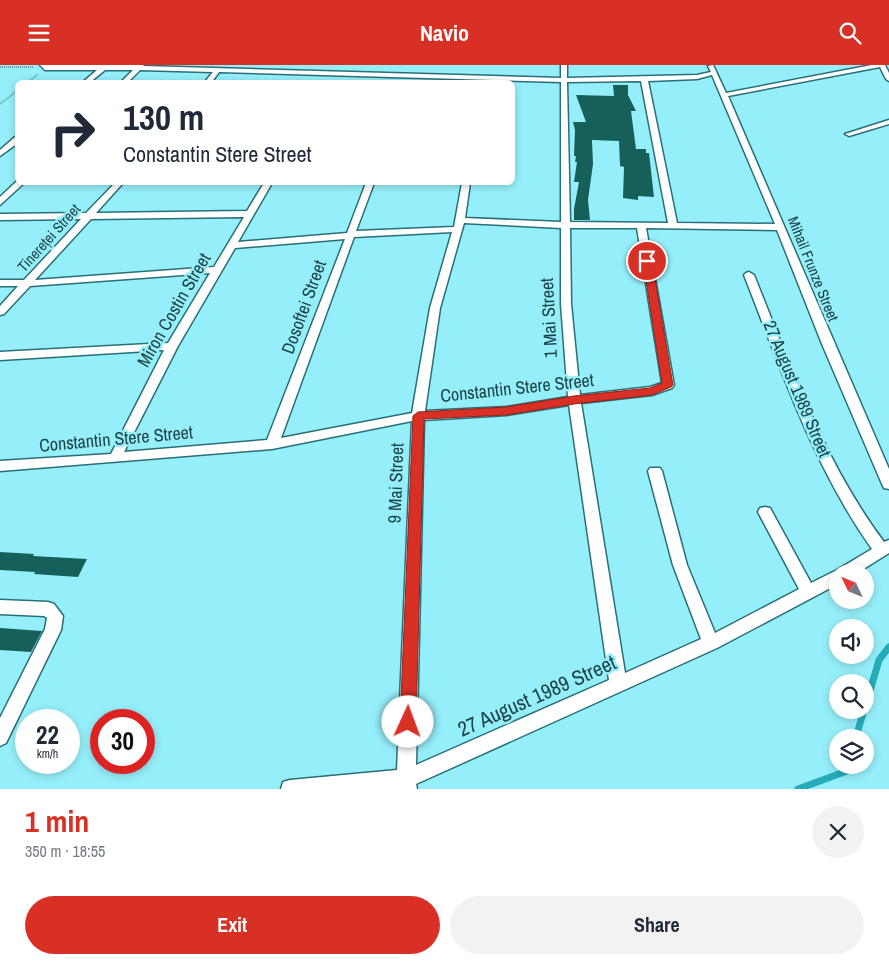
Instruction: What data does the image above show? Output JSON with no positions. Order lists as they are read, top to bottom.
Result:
{
  "streets": {
    "street": [
      "Tinereței Street",
      "Mihail Frunze Street",
      "Dosoftei Street",
      "Miron Costin Street",
      "1 Mai Street",
      "Constantin Stere Street",
      "27 August 1989 Street",
      "9 Mai Street"
    ]
  },
  "crossings": [
    ["Dosoftei Street", "Constantin Stere Street"],
    ["Miron Costin Street", "Constantin Stere Street"],
    ["1 Mai Street", "Constantin Stere Street"],
    ["1 Mai Street", "27 August 1989 Street"],
    ["Constantin Stere Street", "9 Mai Street"],
    ["27 August 1989 Street", "9 Mai Street"]
  ],
  "north": "top left",
  "page": {
    "header": "Navio",
    "turn": ["130 m", "Constantin Stere Street"],
    "speed": "22 km/h",
    "limit": "30",
    "heading": ["1 min", "350 m · 18:55"],
    "buttons": ["Exit", "Share"]
  }
}
